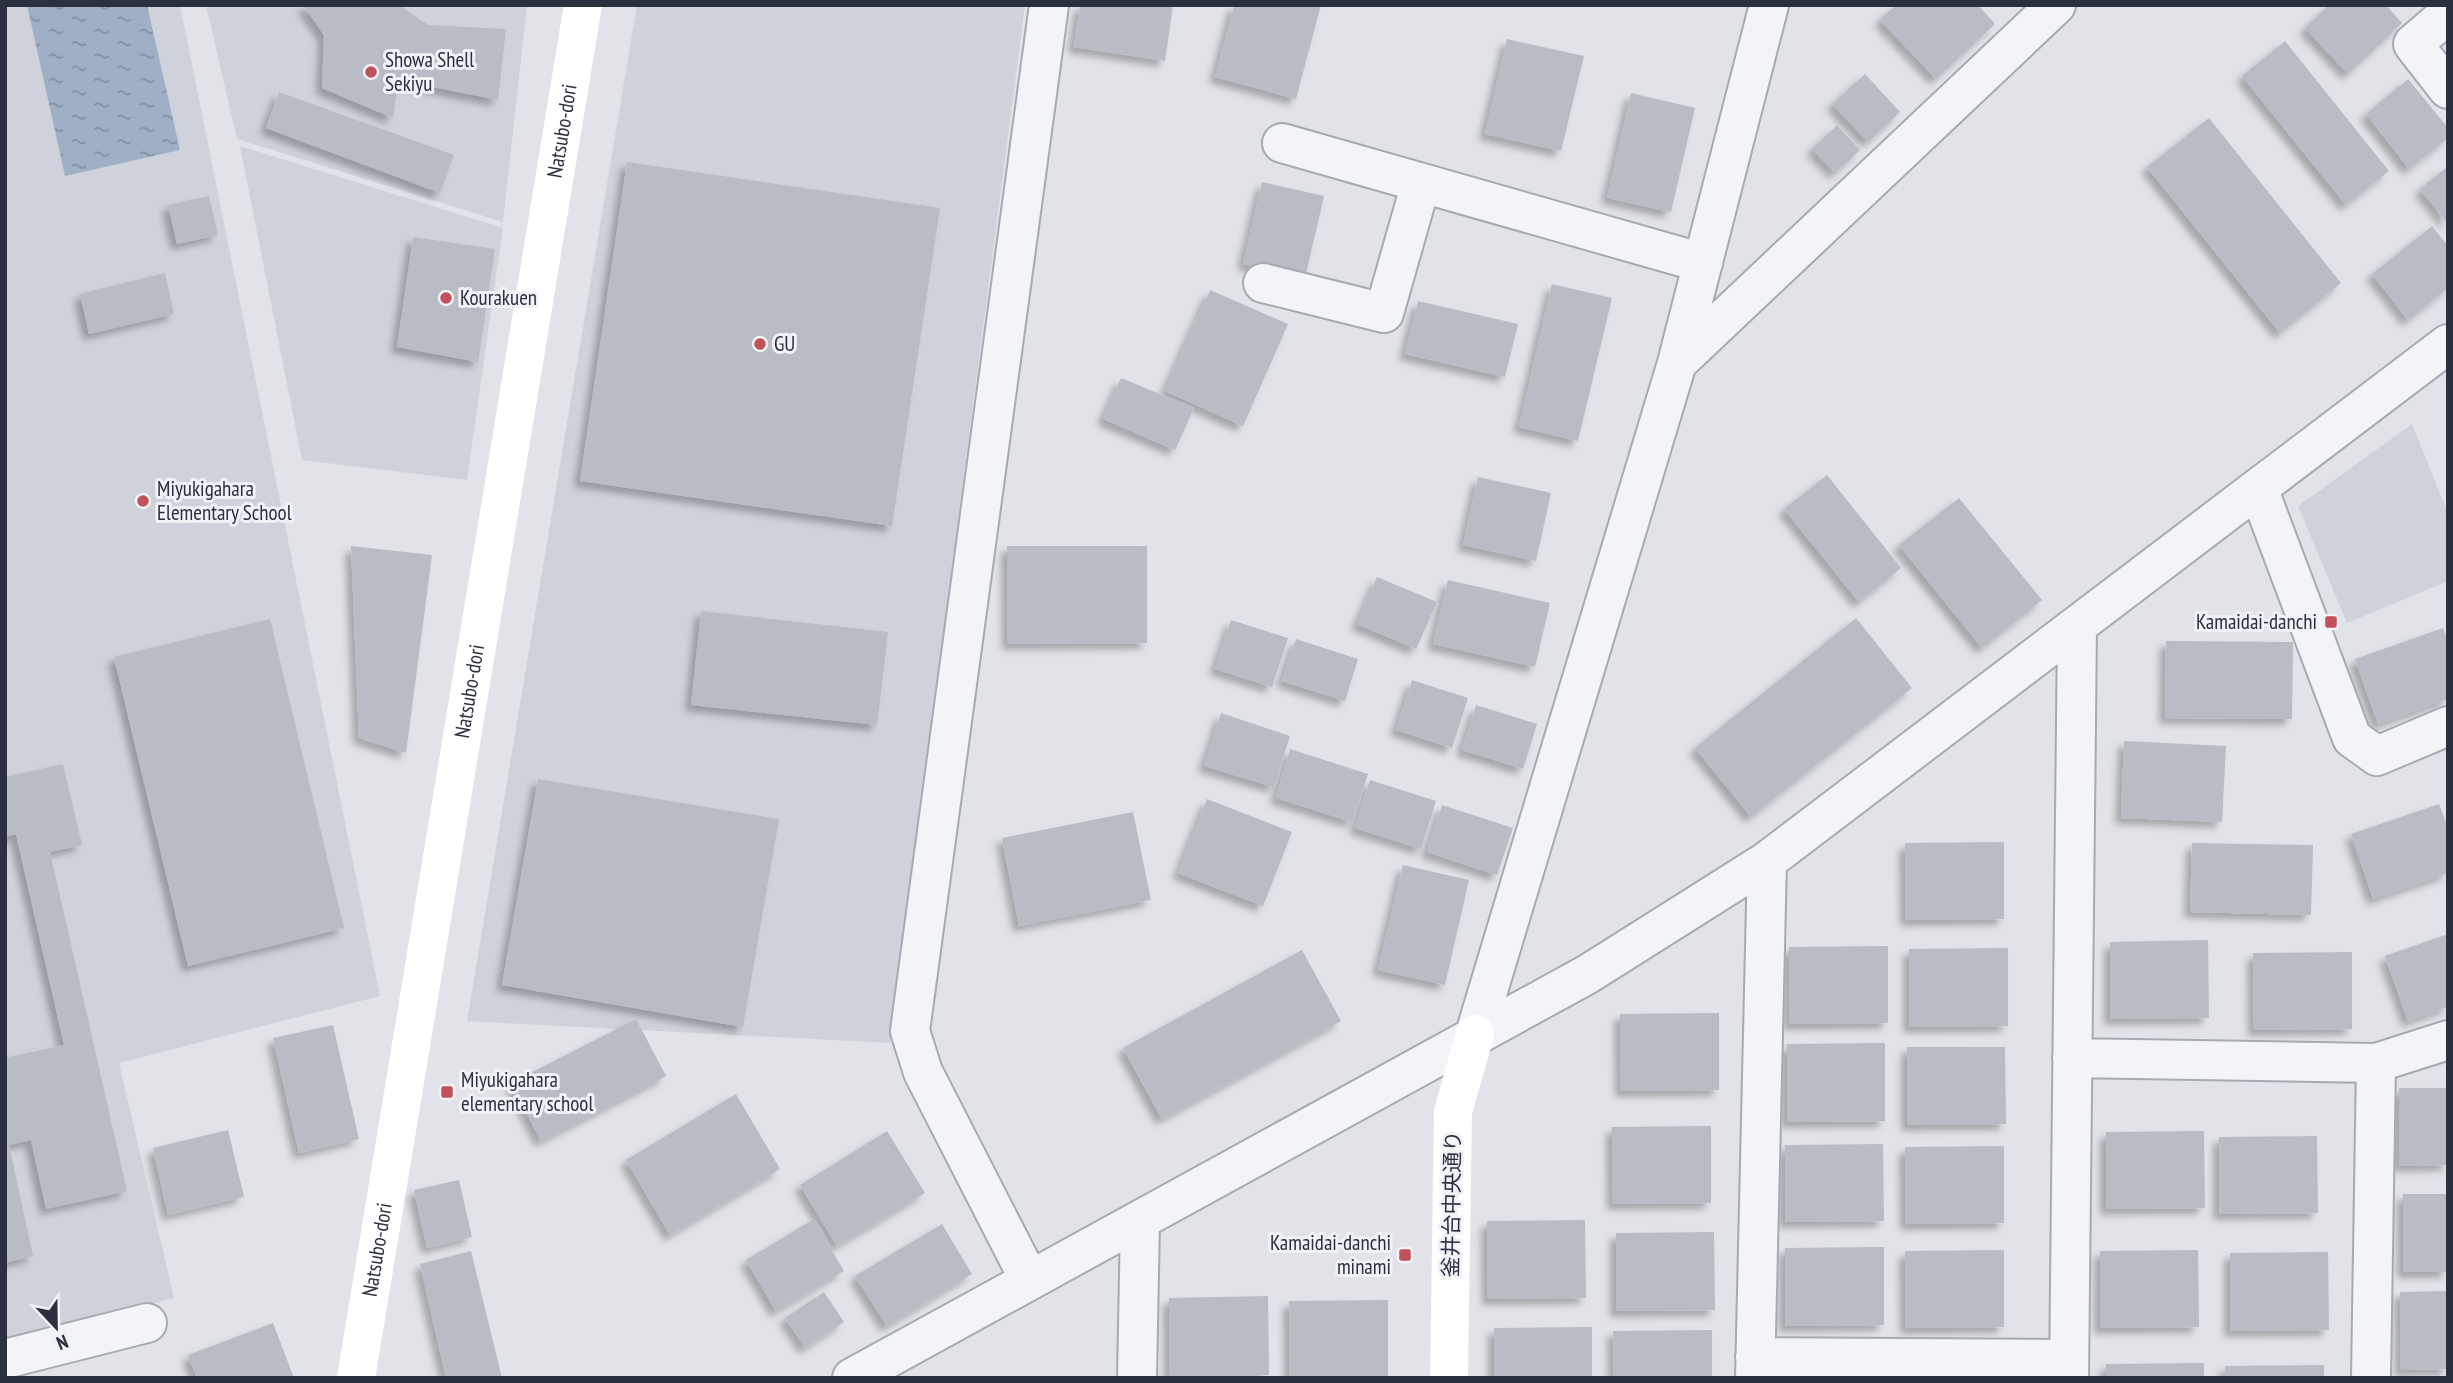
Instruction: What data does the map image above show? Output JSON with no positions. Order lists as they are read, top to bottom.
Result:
{
  "streets": {
    "street": ["Natsubo-dori", "釜井台中央通り"]
  },
  "places": {
    "other": [
      "Showa Shell Sekiyu",
      "Kourakuen",
      "GU",
      "Miyukigahara Elementary School"
    ],
    "transit": ["Kamaidai-danchi", "Miyukigahara elementary school", "Kamaidai-danchi minami"]
  },
  "north": "bottom"
}
